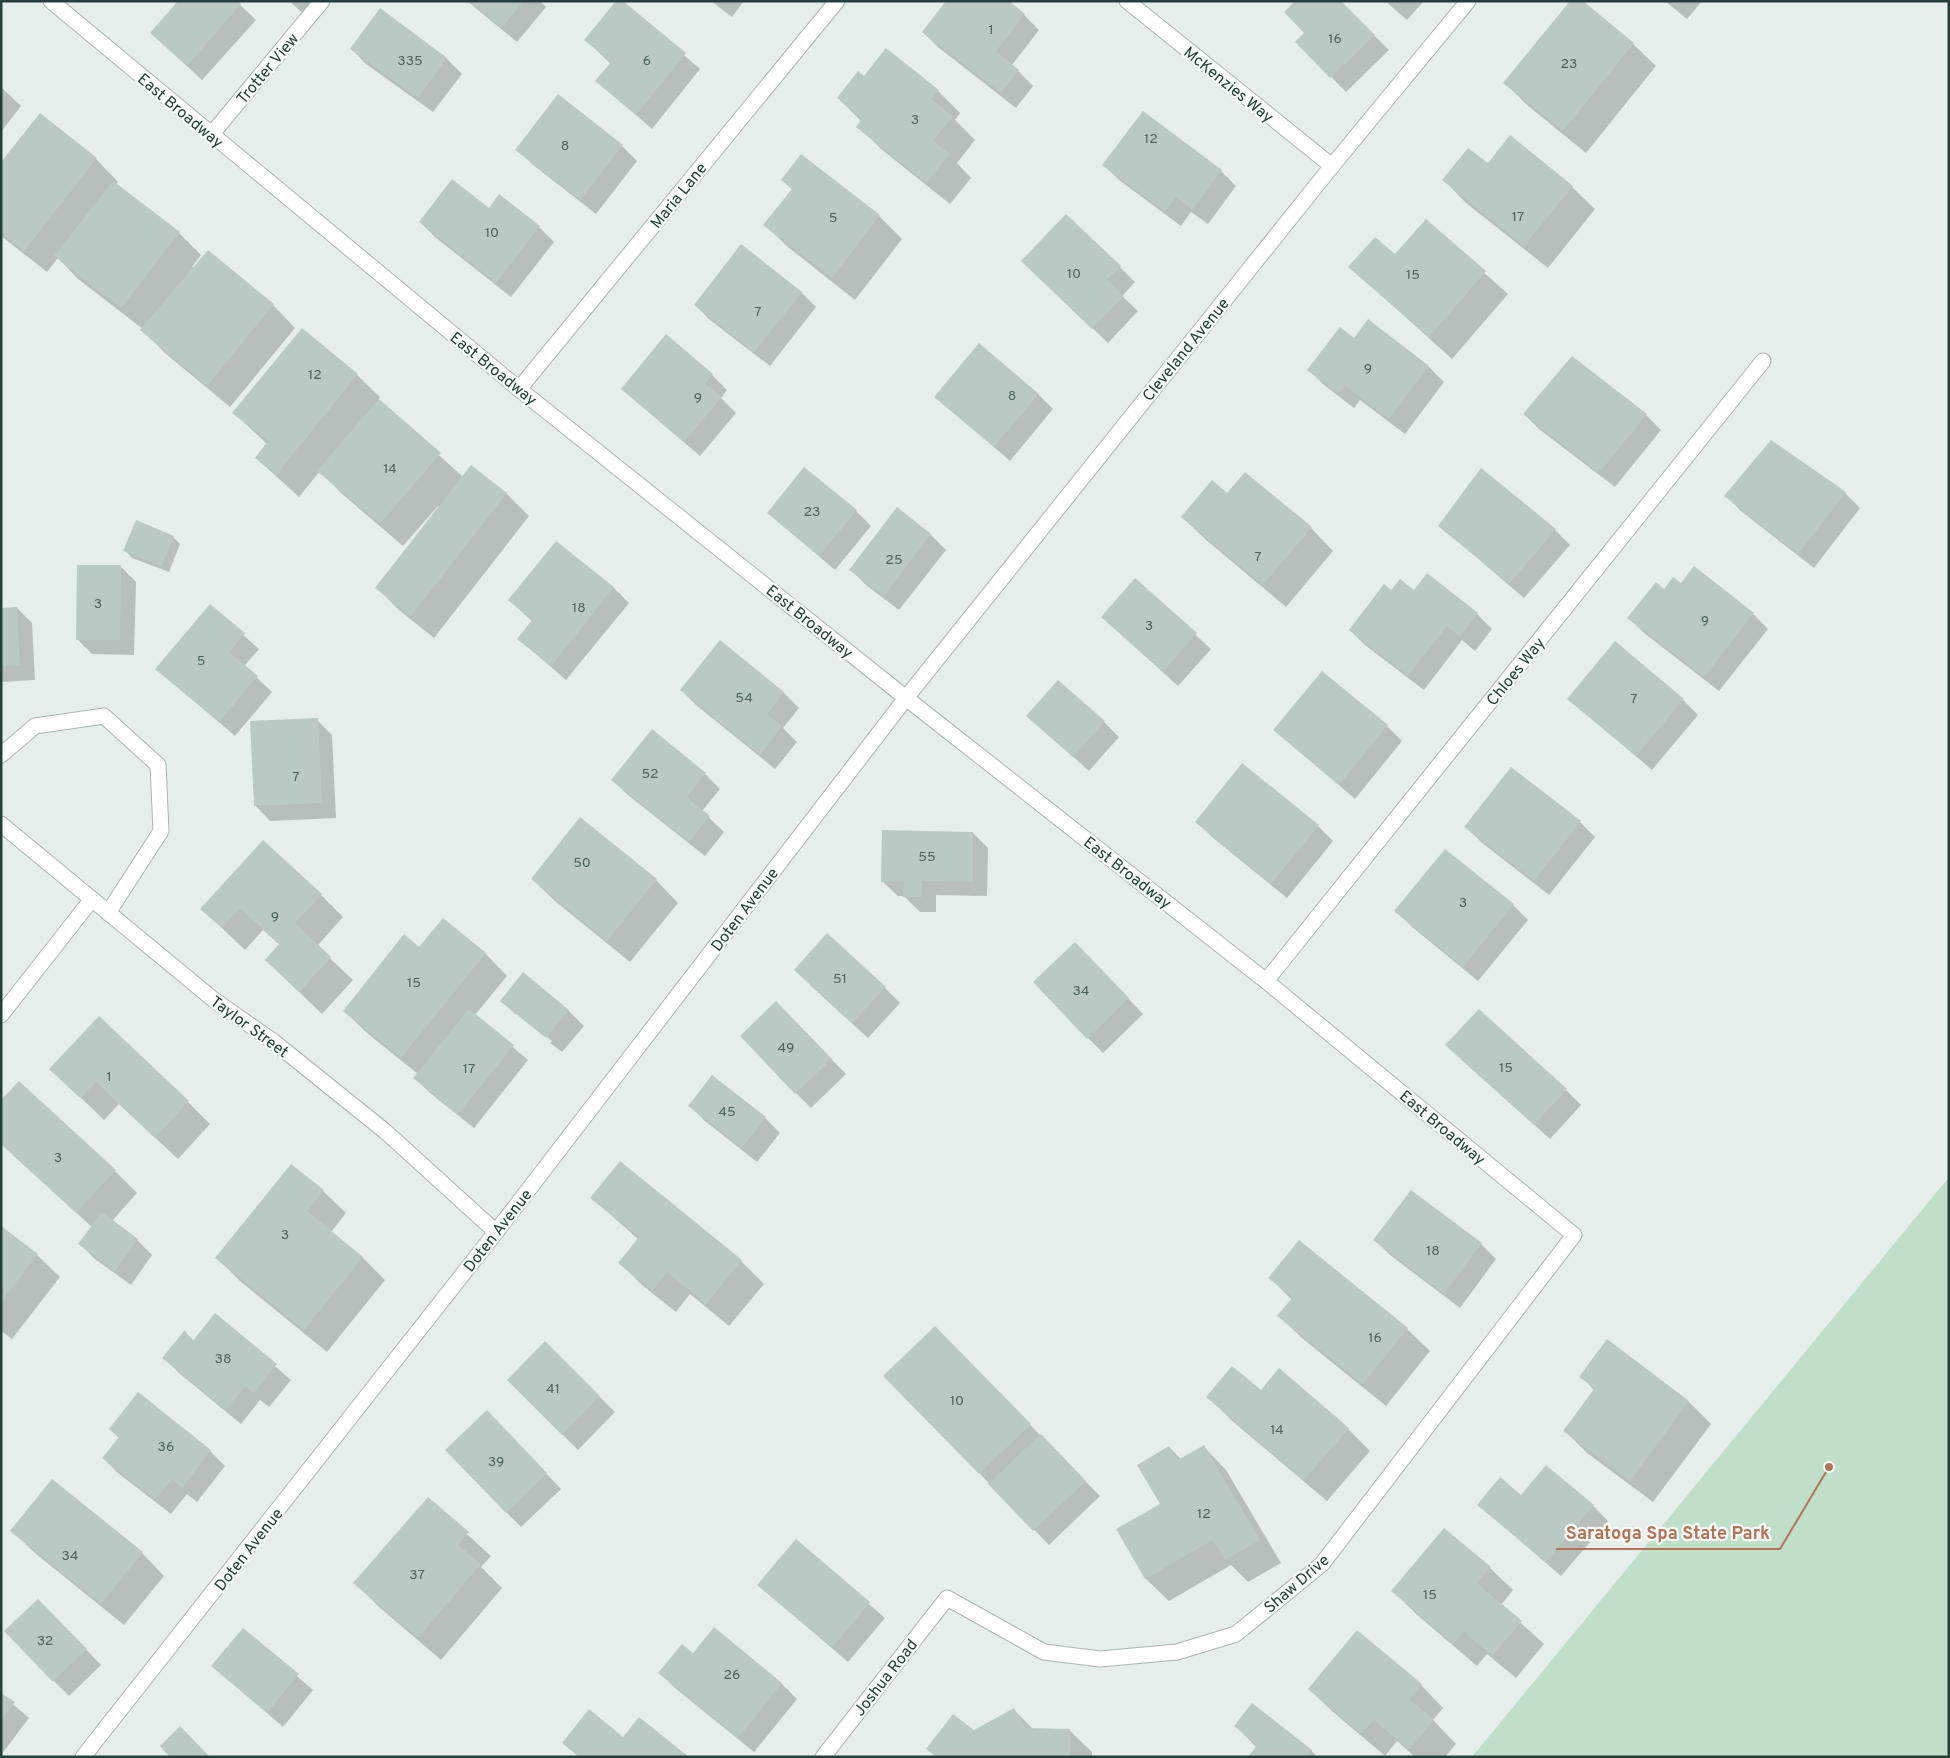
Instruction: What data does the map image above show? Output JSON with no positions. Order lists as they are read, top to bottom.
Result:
{
  "streets": {
    "street": [
      "Trotter View",
      "McKenzies Way",
      "East Broadway",
      "Maria Lane",
      "Cleveland Avenue",
      "Chloes Way",
      "Doten Avenue",
      "Taylor Street",
      "Shaw Drive",
      "Joshua Road"
    ]
  },
  "crossings": [
    ["Trotter View", "East Broadway"],
    ["McKenzies Way", "Cleveland Avenue"],
    ["East Broadway", "Maria Lane"],
    ["East Broadway", "Cleveland Avenue"],
    ["East Broadway", "Chloes Way"],
    ["East Broadway", "Doten Avenue"],
    ["East Broadway", "Shaw Drive"],
    ["Cleveland Avenue", "Doten Avenue"],
    ["Doten Avenue", "Taylor Street"],
    ["Shaw Drive", "Joshua Road"]
  ],
  "places": ["Saratoga Spa State Park"],
  "house_numbers": [
    "1",
    "16",
    "335",
    "6",
    "23",
    "3",
    "12",
    "8",
    "17",
    "5",
    "10",
    "10",
    "15",
    "7",
    "9",
    "12",
    "8",
    "9",
    "14",
    "23",
    "7",
    "25",
    "3",
    "18",
    "9",
    "3",
    "5",
    "54",
    "7",
    "52",
    "7",
    "55",
    "50",
    "3",
    "9",
    "51",
    "15",
    "34",
    "49",
    "15",
    "17",
    "1",
    "45",
    "3",
    "3",
    "18",
    "16",
    "38",
    "41",
    "10",
    "14",
    "36",
    "39",
    "12",
    "34",
    "37",
    "15",
    "32",
    "26"
  ]
}
